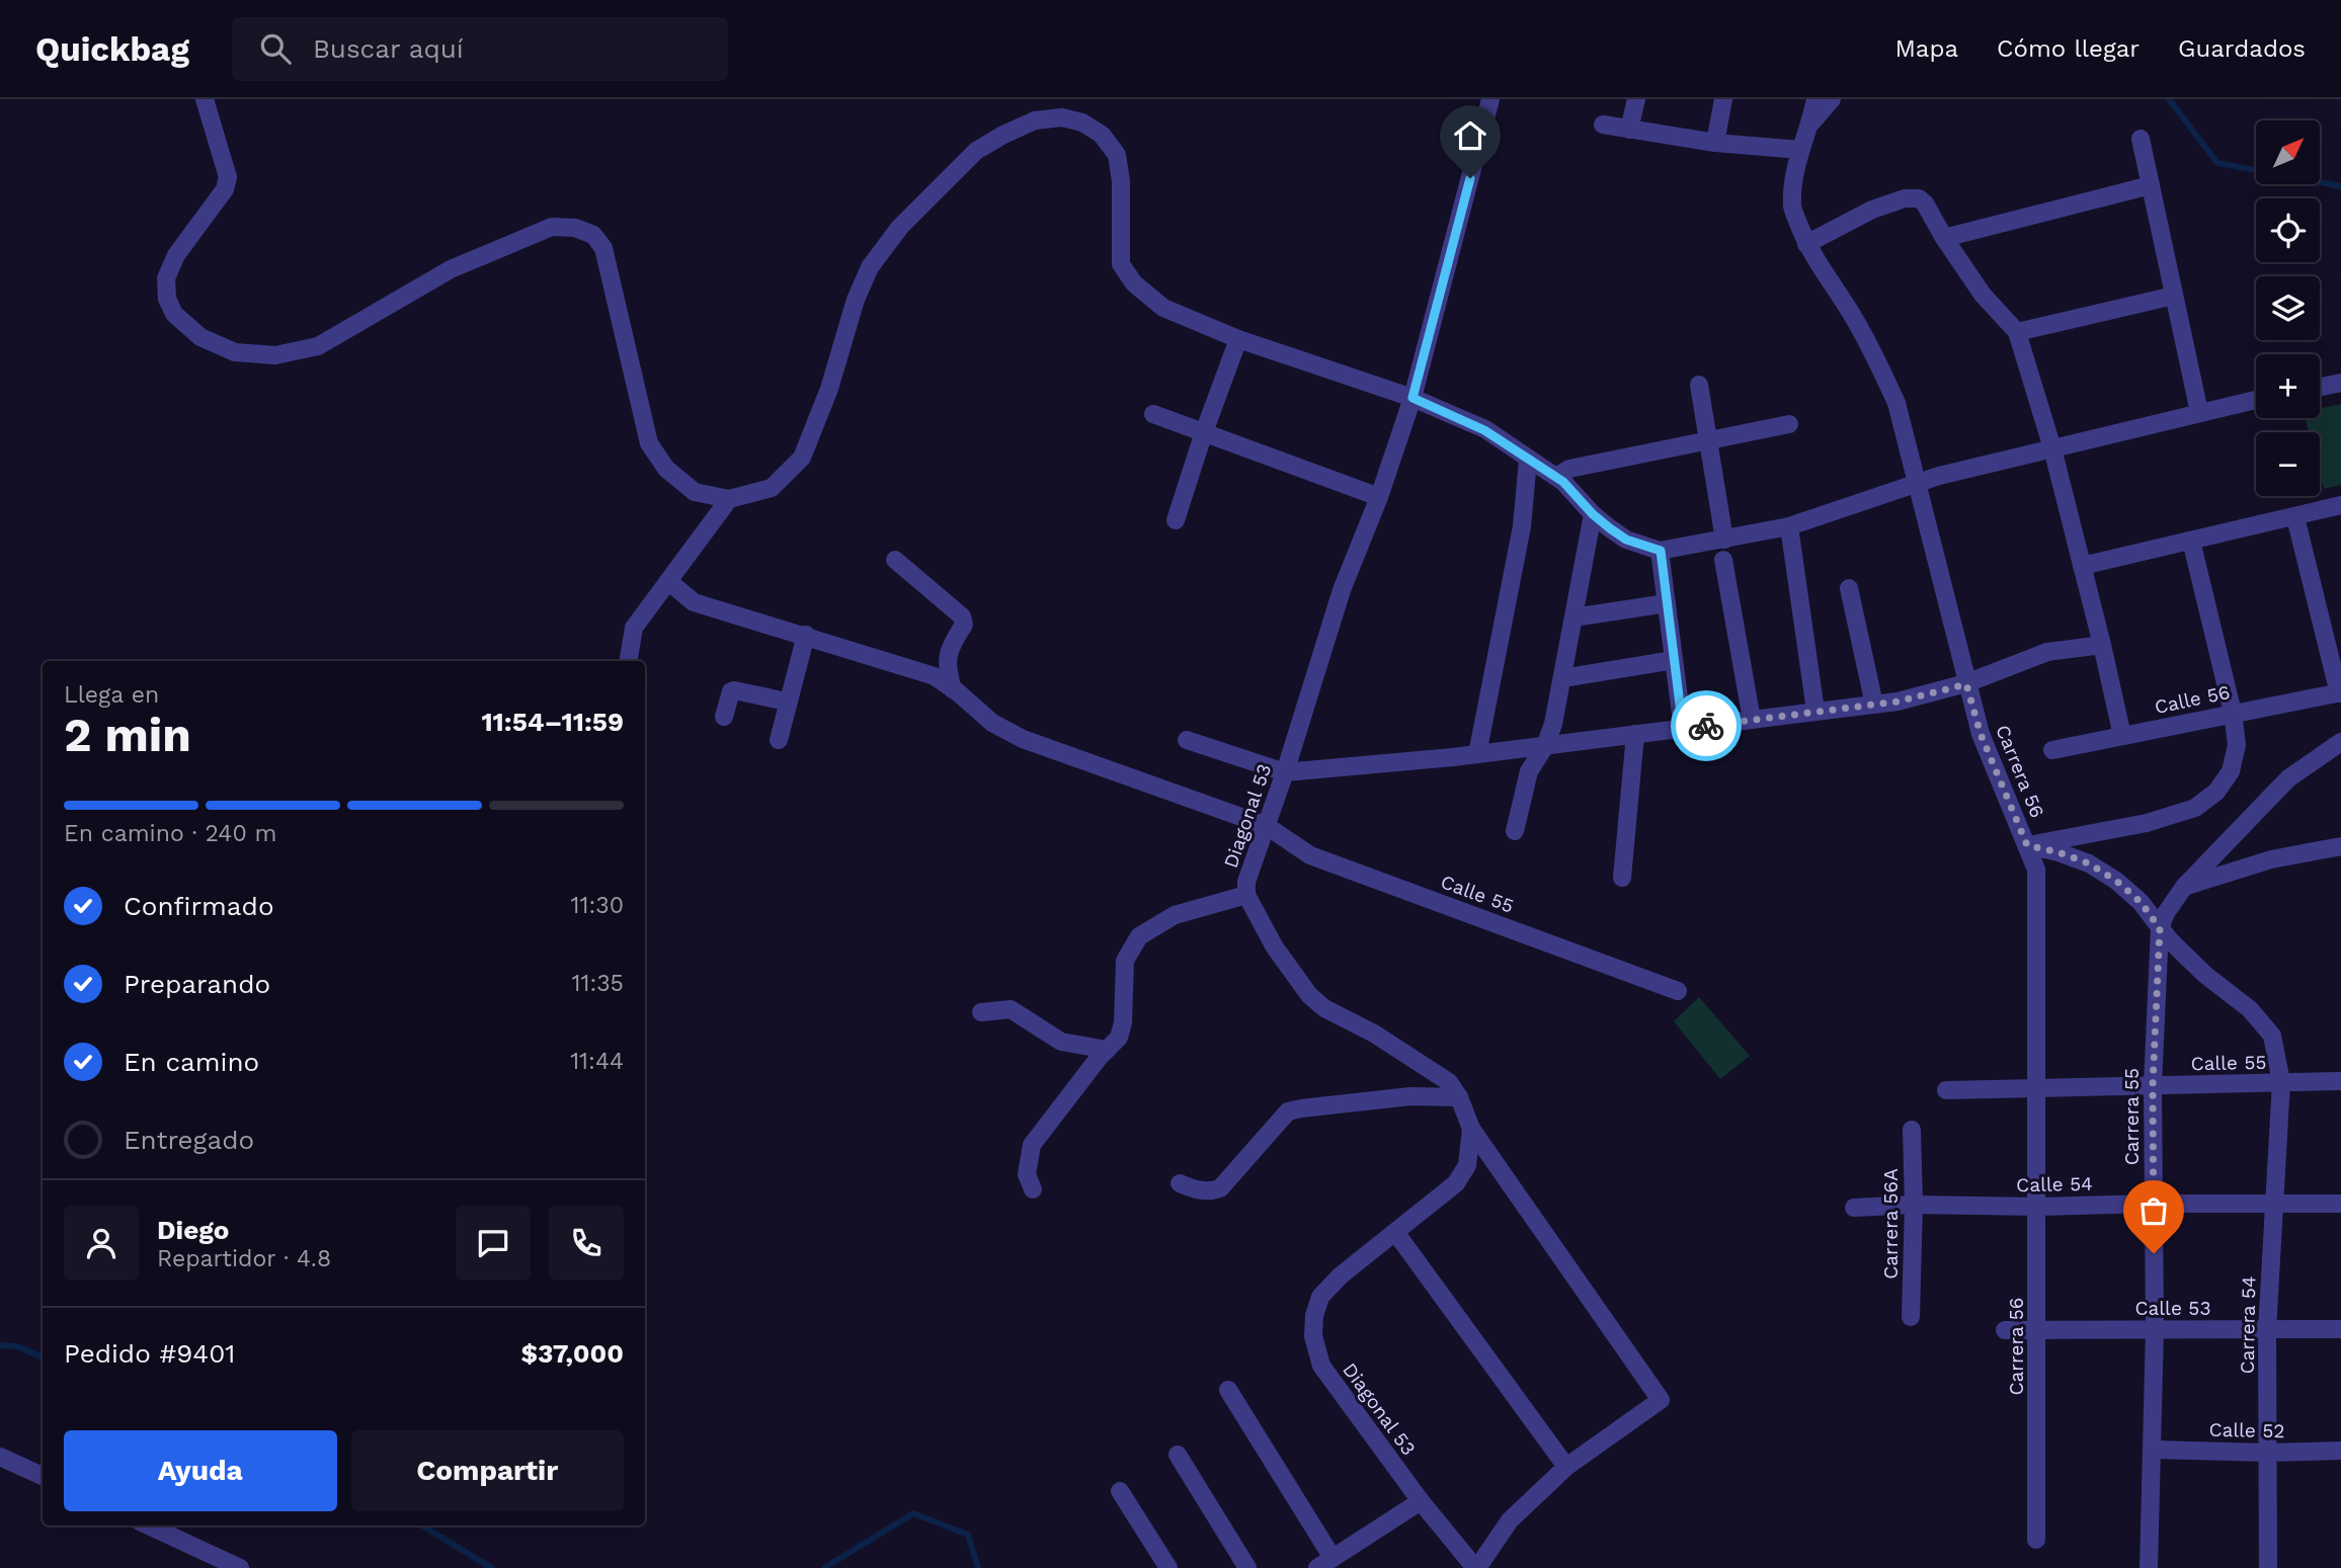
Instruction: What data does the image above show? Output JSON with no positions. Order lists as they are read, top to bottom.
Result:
{
  "streets": {
    "street": [
      "Calle 56",
      "Carrera 56",
      "Diagonal 53",
      "Calle 55",
      "Carrera 55",
      "Calle 54",
      "Carrera 56A",
      "Calle 53",
      "Carrera 54",
      "Calle 52"
    ]
  },
  "crossings": [
    ["Carrera 56", "Calle 55"],
    ["Carrera 56", "Calle 54"],
    ["Carrera 56", "Calle 53"],
    ["Carrera 56", "Carrera 54"],
    ["Diagonal 53", "Calle 55"],
    ["Calle 55", "Carrera 55"],
    ["Calle 55", "Carrera 54"],
    ["Carrera 55", "Calle 54"],
    ["Carrera 55", "Calle 53"],
    ["Carrera 55", "Carrera 54"],
    ["Carrera 55", "Calle 52"],
    ["Calle 54", "Carrera 56A"],
    ["Calle 54", "Carrera 54"],
    ["Calle 53", "Carrera 54"],
    ["Carrera 54", "Calle 52"]
  ],
  "north": "top right",
  "page": {
    "header": "Quickbag",
    "search": "Buscar aquí",
    "nav": ["Mapa", "Cómo llegar", "Guardados"],
    "map_buttons": ["+", "−"],
    "heading": ["2 min", "Llega en", "11:54–11:59"],
    "panel": [
      "Diego",
      "Repartidor · 4.8",
      "Pedido #9401",
      "$37,000"
    ],
    "bar": "En camino · 240 m",
    "list": [
      ["Confirmado", "11:30"],
      ["Preparando", "11:35"],
      ["En camino", "11:44"],
      "Entregado"
    ],
    "buttons": ["Ayuda", "Compartir"]
  }
}
